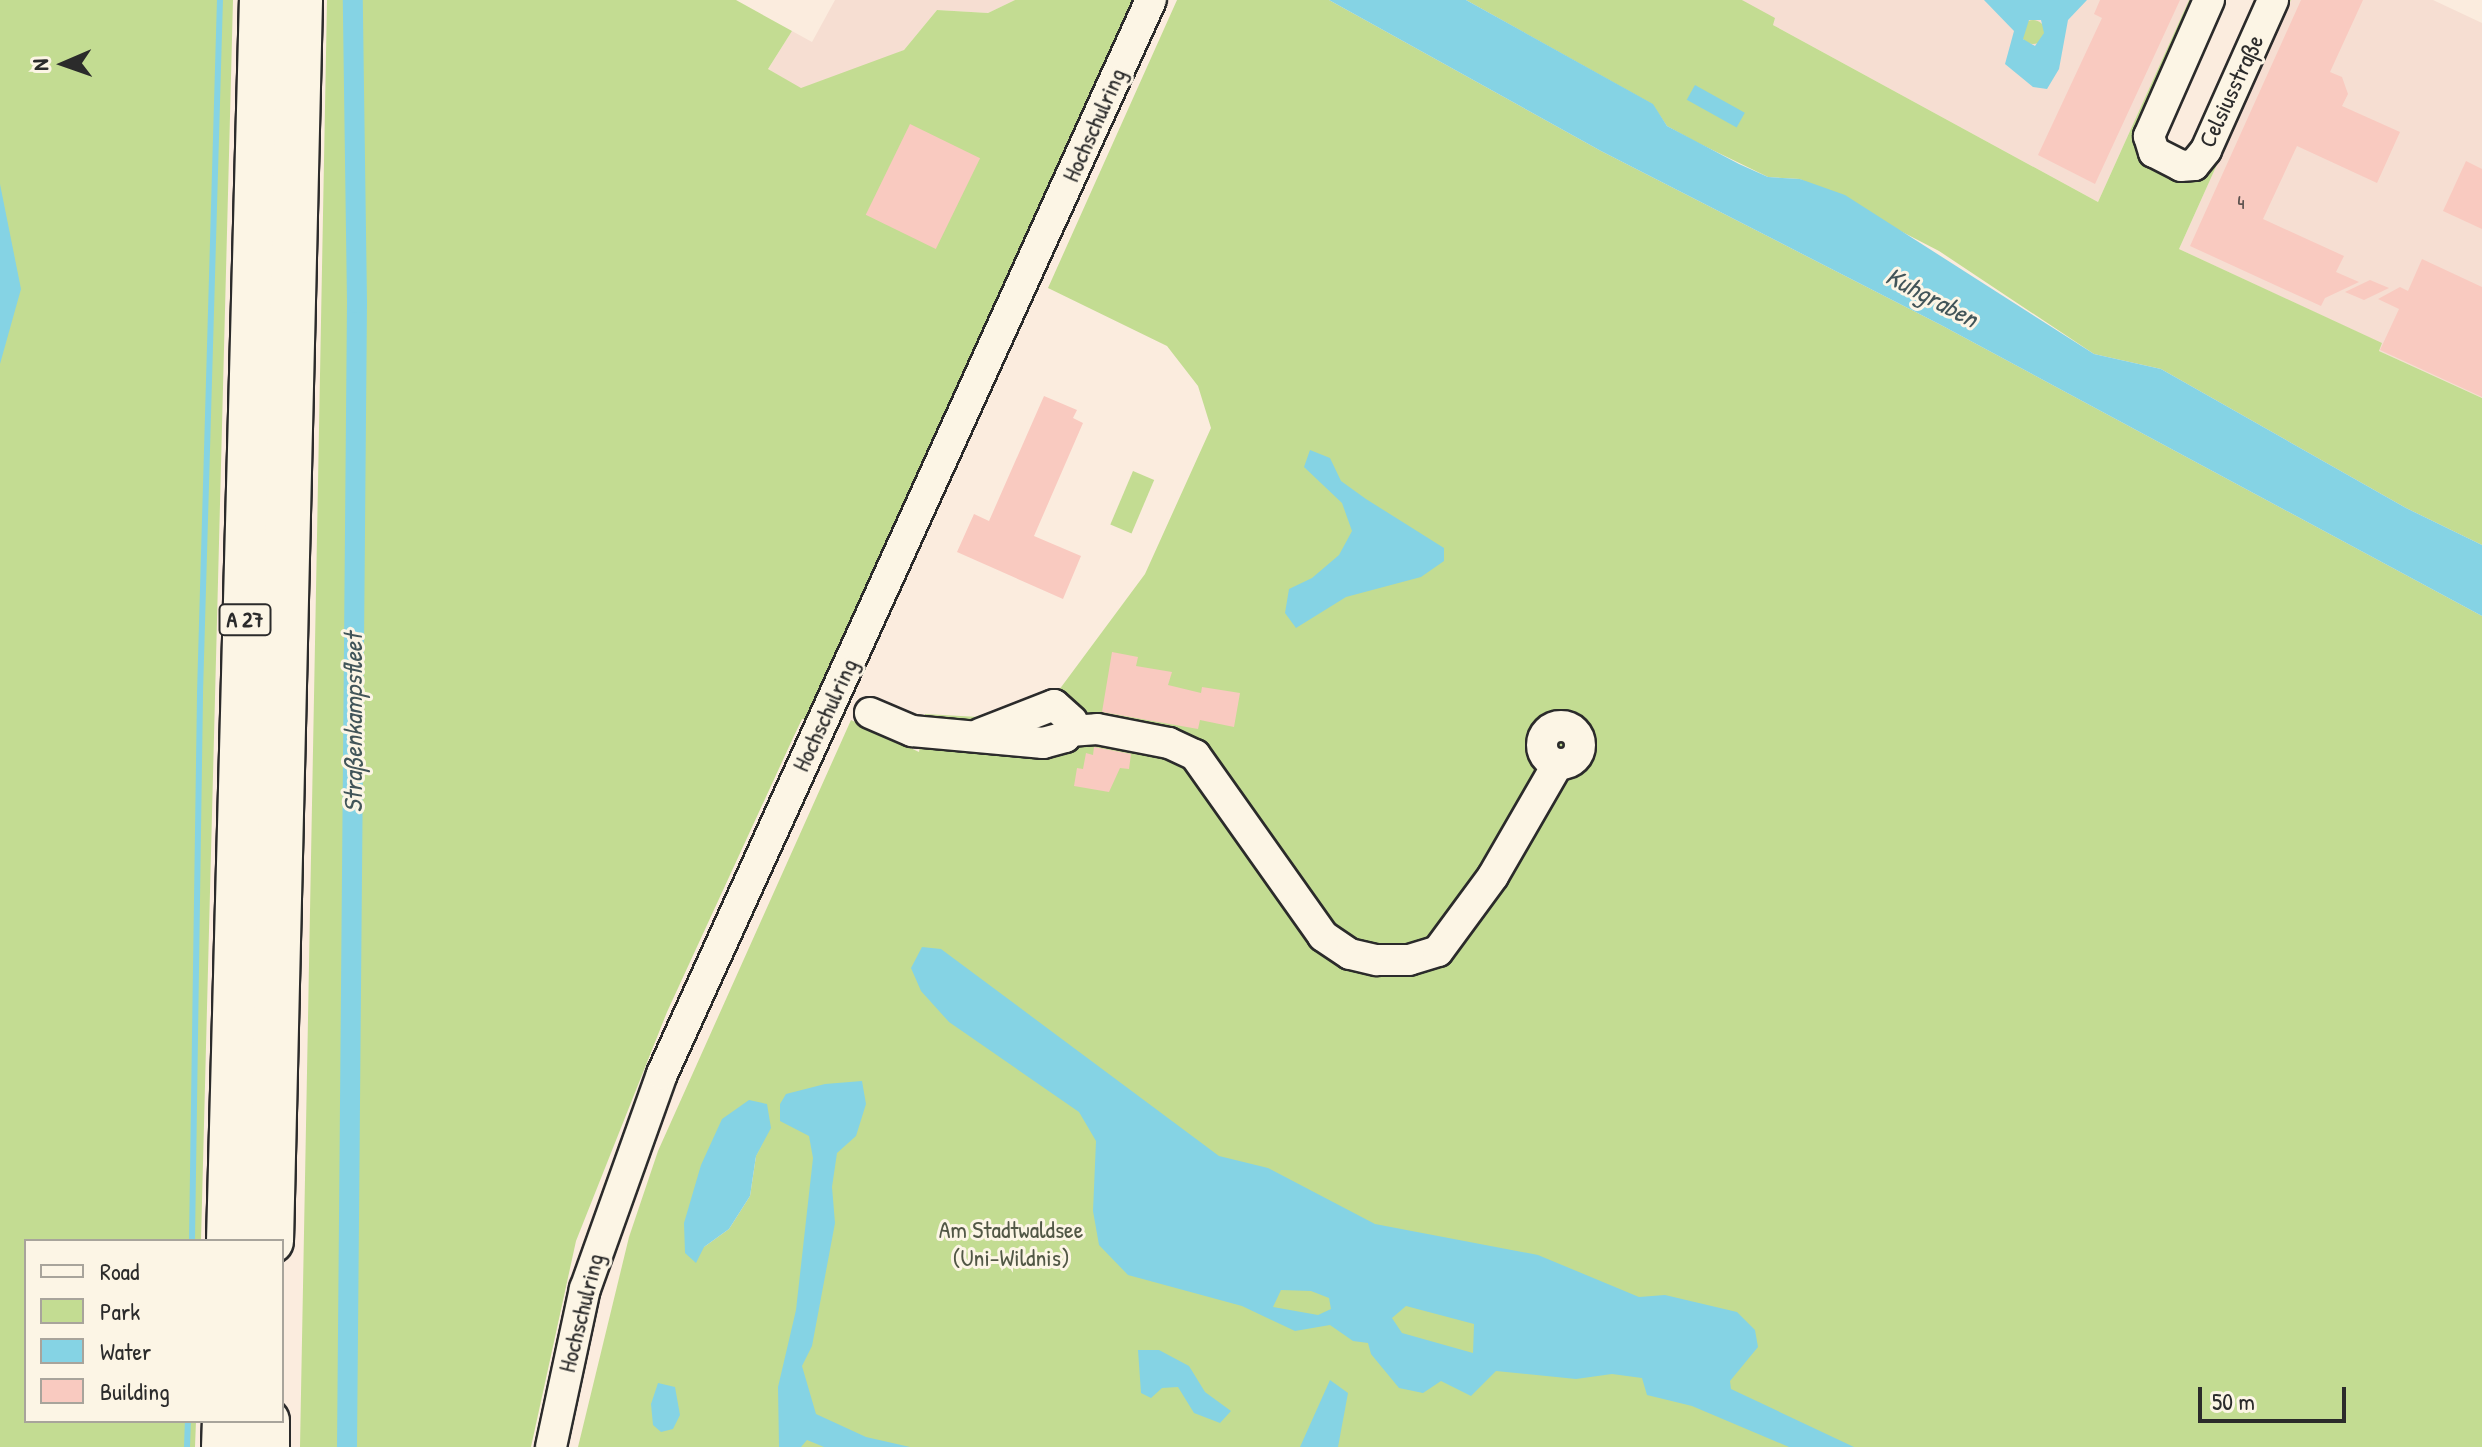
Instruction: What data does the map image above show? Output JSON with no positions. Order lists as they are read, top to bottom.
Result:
{
  "streets": {
    "highway": ["A 27"],
    "street": ["Celsiusstraße", "Hochschulring"]
  },
  "water": ["Kuhgraben", "Straßenkampsfleet"],
  "parks": ["Am Stadtwaldsee (Uni-Wildnis)"],
  "house_numbers": ["4"],
  "legend": [
    "Road",
    "Park",
    "Water",
    "Building"
  ],
  "scale_bar": "50 m",
  "north": "left"
}
